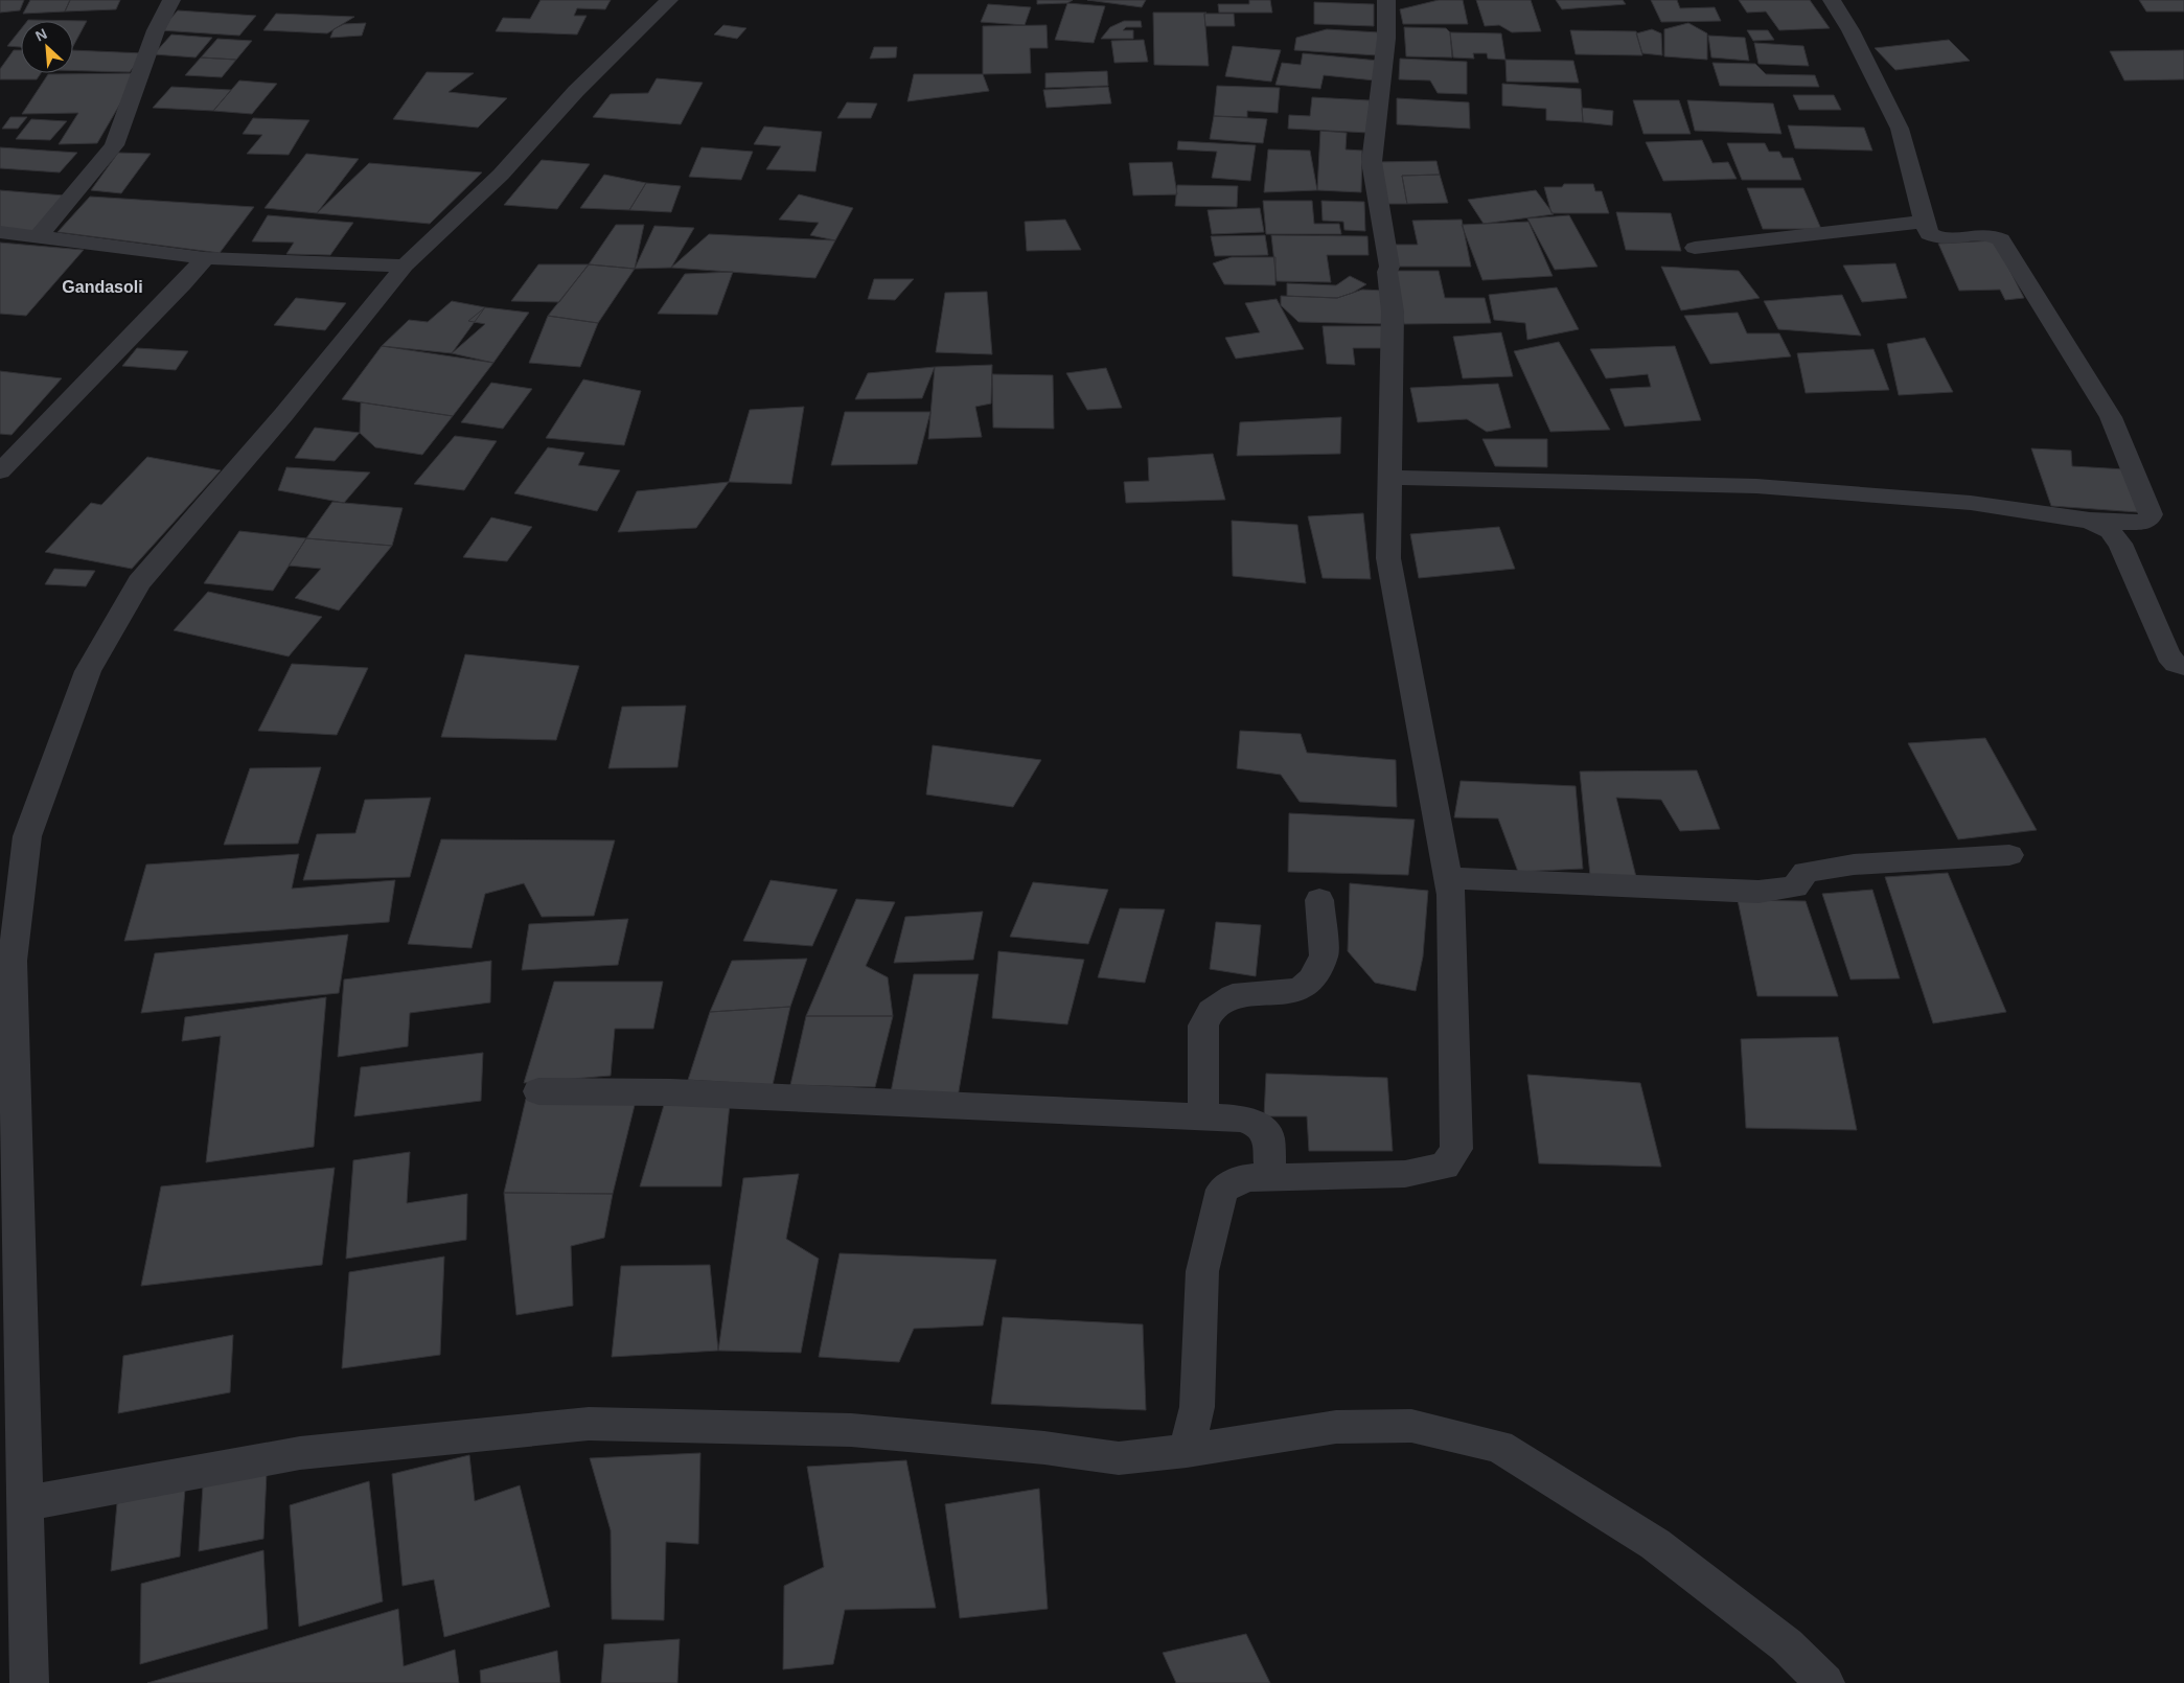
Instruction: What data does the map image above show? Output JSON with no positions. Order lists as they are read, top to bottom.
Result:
{
  "districts": ["Gandasoli"],
  "north": "top left"
}
